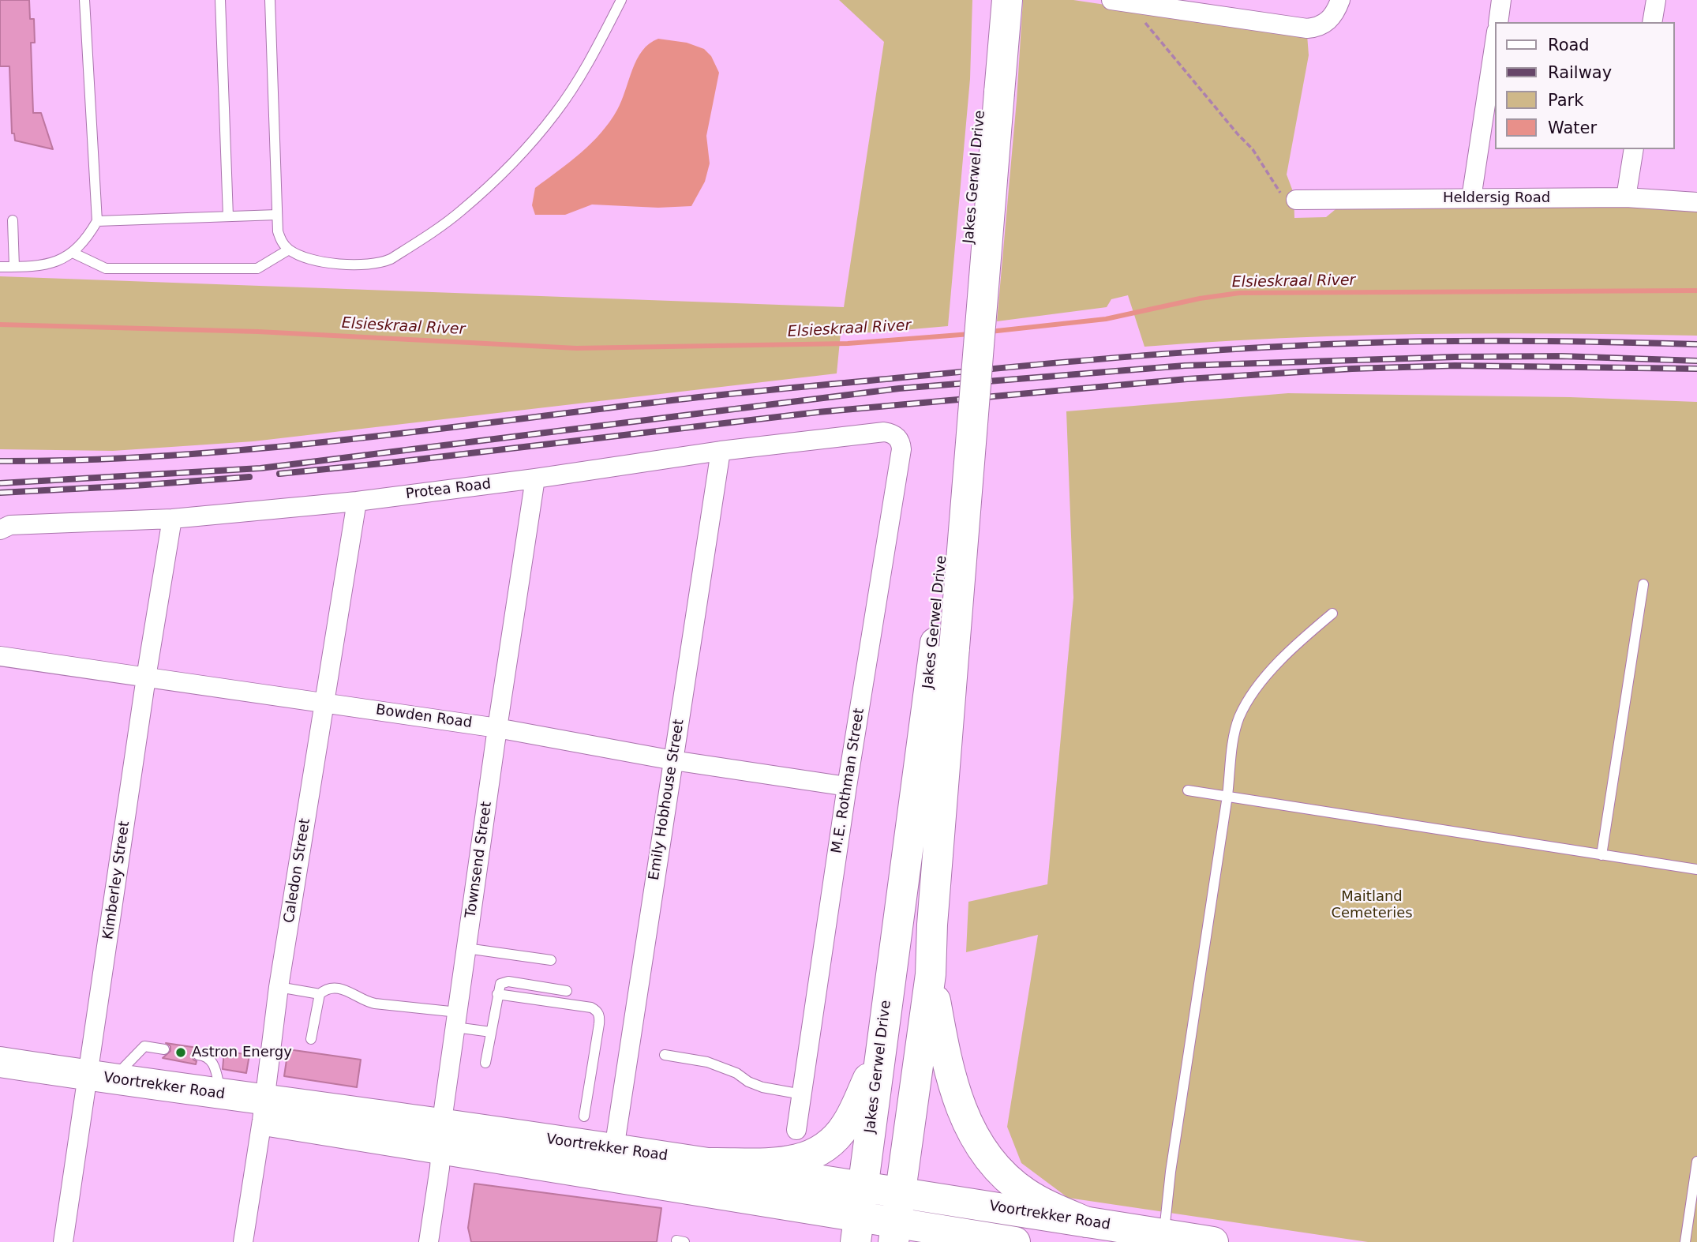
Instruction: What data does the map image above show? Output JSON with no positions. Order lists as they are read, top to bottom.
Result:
{
  "streets": {
    "main road": ["Jakes Gerwel Drive", "Voortrekker Road"],
    "street": [
      "Heldersig Road",
      "Protea Road",
      "Bowden Road",
      "M.E. Rothman Street",
      "Emily Hobhouse Street",
      "Townsend Street",
      "Caledon Street",
      "Kimberley Street"
    ]
  },
  "crossings": [
    ["Jakes Gerwel Drive", "Voortrekker Road"],
    ["Protea Road", "M.E. Rothman Street"],
    ["Protea Road", "Emily Hobhouse Street"],
    ["Protea Road", "Townsend Street"],
    ["Protea Road", "Caledon Street"],
    ["Protea Road", "Kimberley Street"],
    ["Bowden Road", "M.E. Rothman Street"],
    ["Bowden Road", "Emily Hobhouse Street"],
    ["Bowden Road", "Townsend Street"],
    ["Bowden Road", "Caledon Street"],
    ["Bowden Road", "Kimberley Street"],
    ["Emily Hobhouse Street", "Voortrekker Road"],
    ["Townsend Street", "Voortrekker Road"],
    ["Caledon Street", "Voortrekker Road"],
    ["Kimberley Street", "Voortrekker Road"]
  ],
  "water": ["Elsieskraal River"],
  "parks": ["Maitland Cemeteries"],
  "places": ["Astron Energy"],
  "legend": [
    "Road",
    "Railway",
    "Park",
    "Water"
  ]
}
